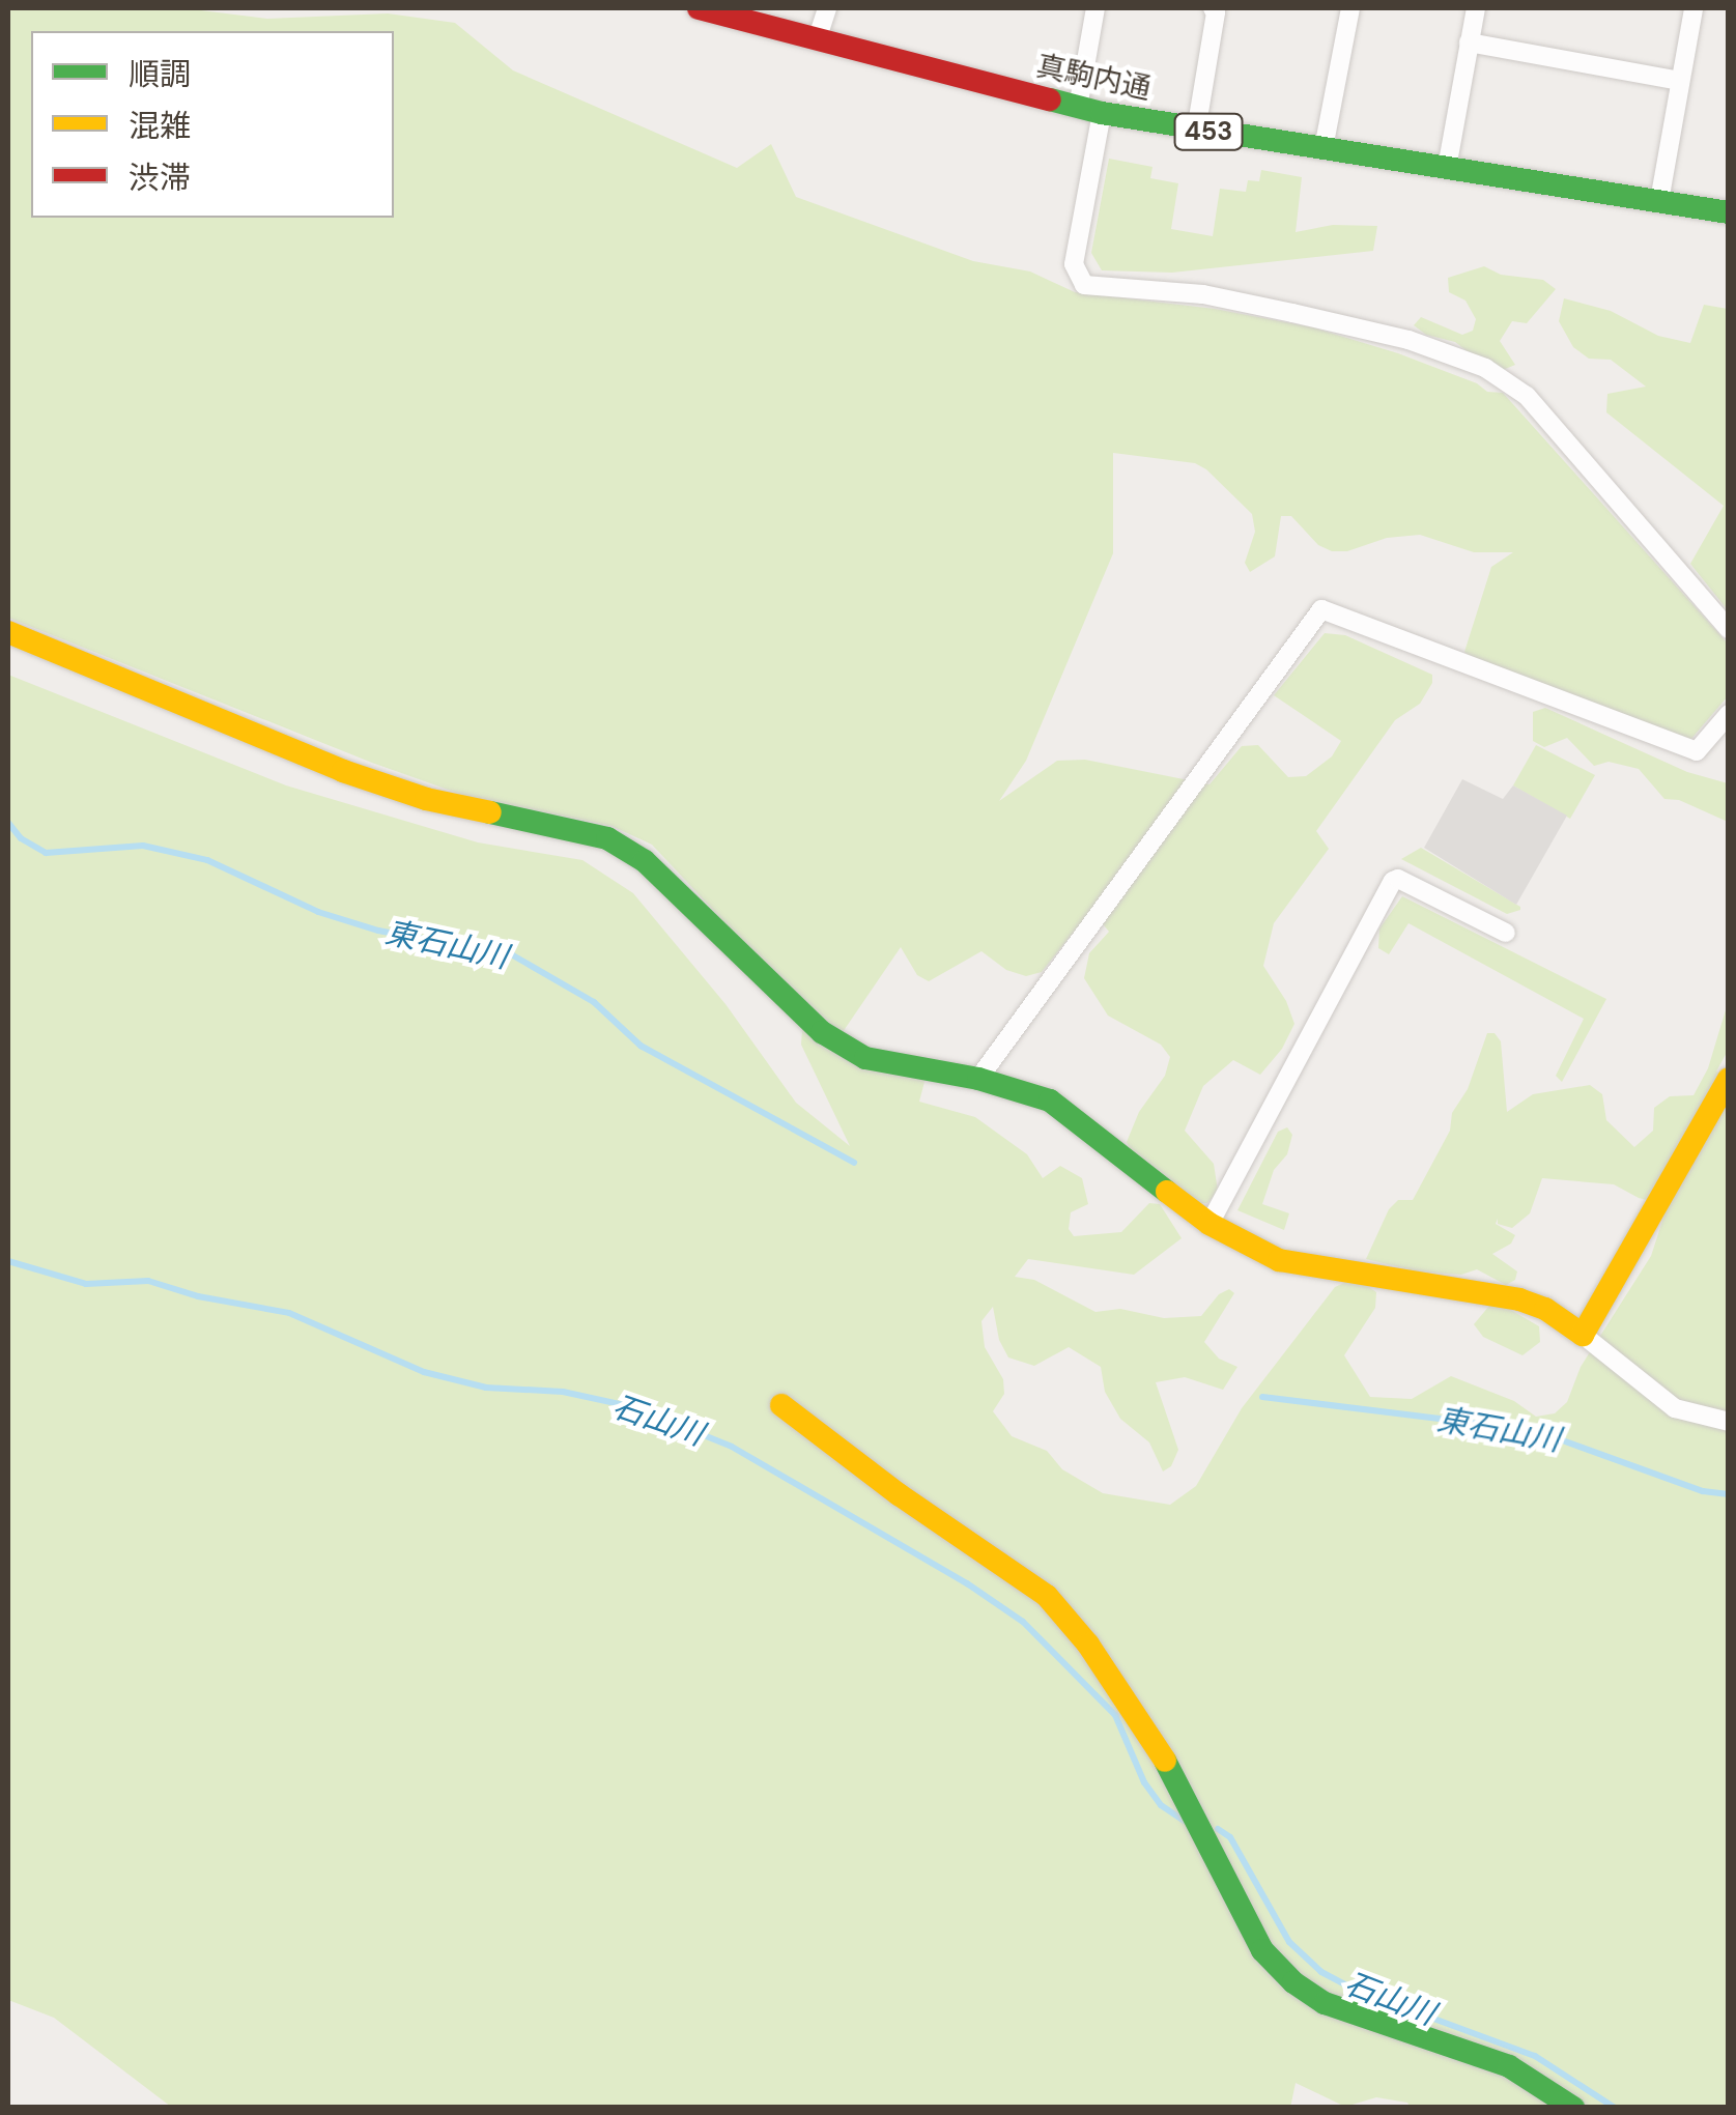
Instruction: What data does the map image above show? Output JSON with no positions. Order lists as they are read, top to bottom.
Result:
{
  "streets": {
    "main road": ["真駒内通", "453"]
  },
  "water": ["東石山川", "石山川"],
  "legend": ["順調", "混雑", "渋滞"]
}
